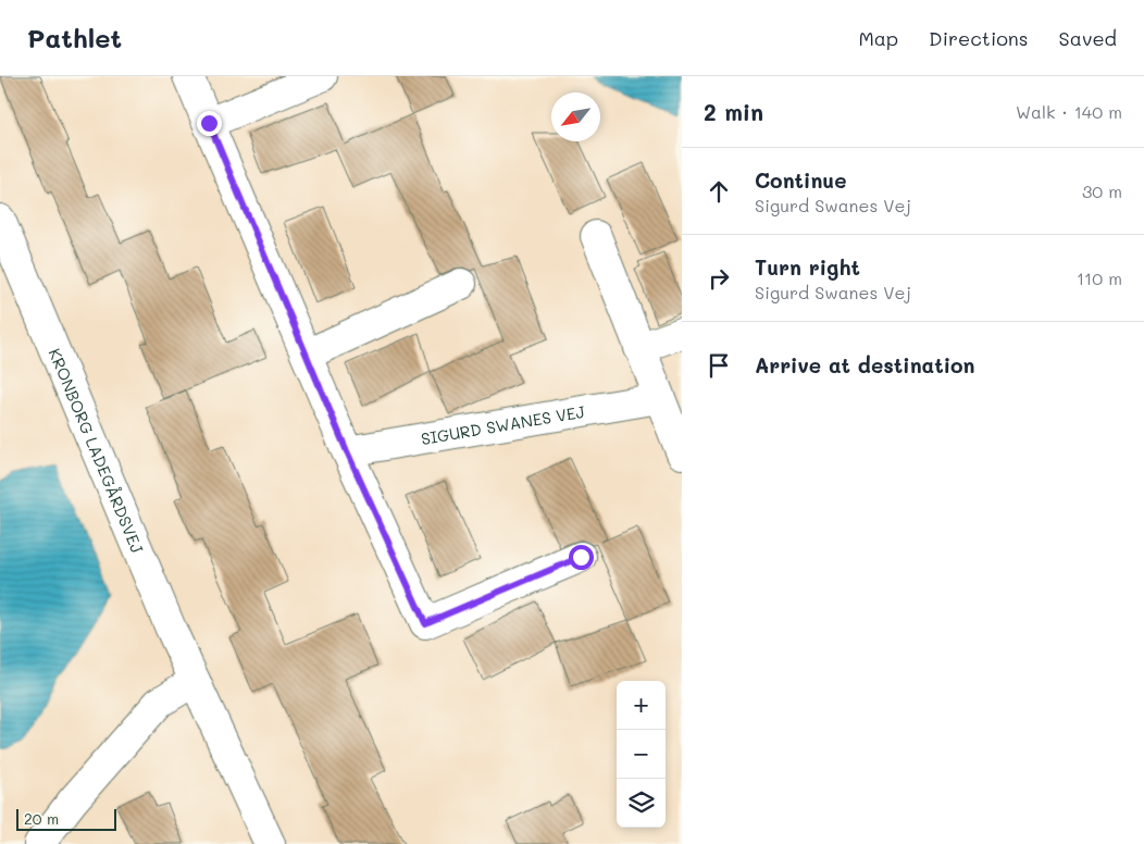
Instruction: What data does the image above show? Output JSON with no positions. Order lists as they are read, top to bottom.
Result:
{
  "streets": {
    "street": ["SIGURD SWANES VEJ", "KRONBORG LADEGÅRDSVEJ"]
  },
  "scale_bar": "20 m",
  "north": "bottom left",
  "page": {
    "header": "Pathlet",
    "nav": ["Map", "Directions", "Saved"],
    "heading": ["2 min", "Walk · 140 m"],
    "list": [
      ["Continue", "Sigurd Swanes Vej", "30 m"],
      ["Turn right", "Sigurd Swanes Vej", "110 m"],
      "Arrive at destination"
    ],
    "map_buttons": ["+", "−"],
    "scale": "20 m"
  }
}
